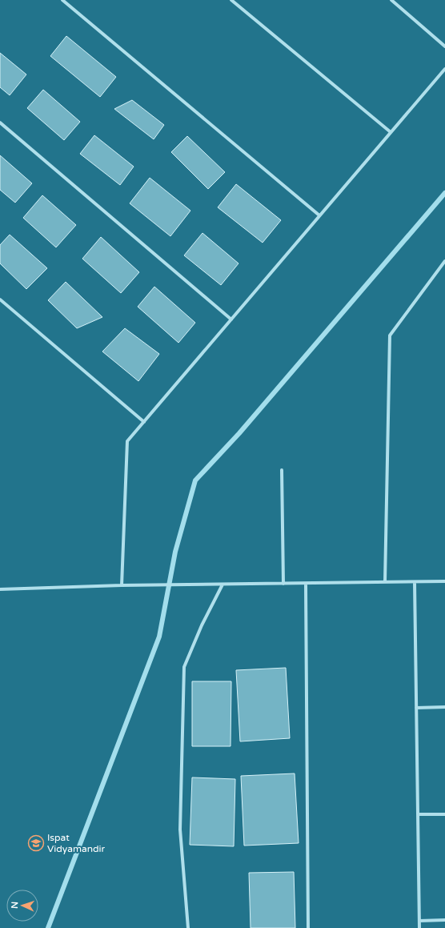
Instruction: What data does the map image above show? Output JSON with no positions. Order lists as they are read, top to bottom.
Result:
{
  "places": {
    "school or university": ["Ispat Vidyamandir"]
  },
  "north": "left"
}
